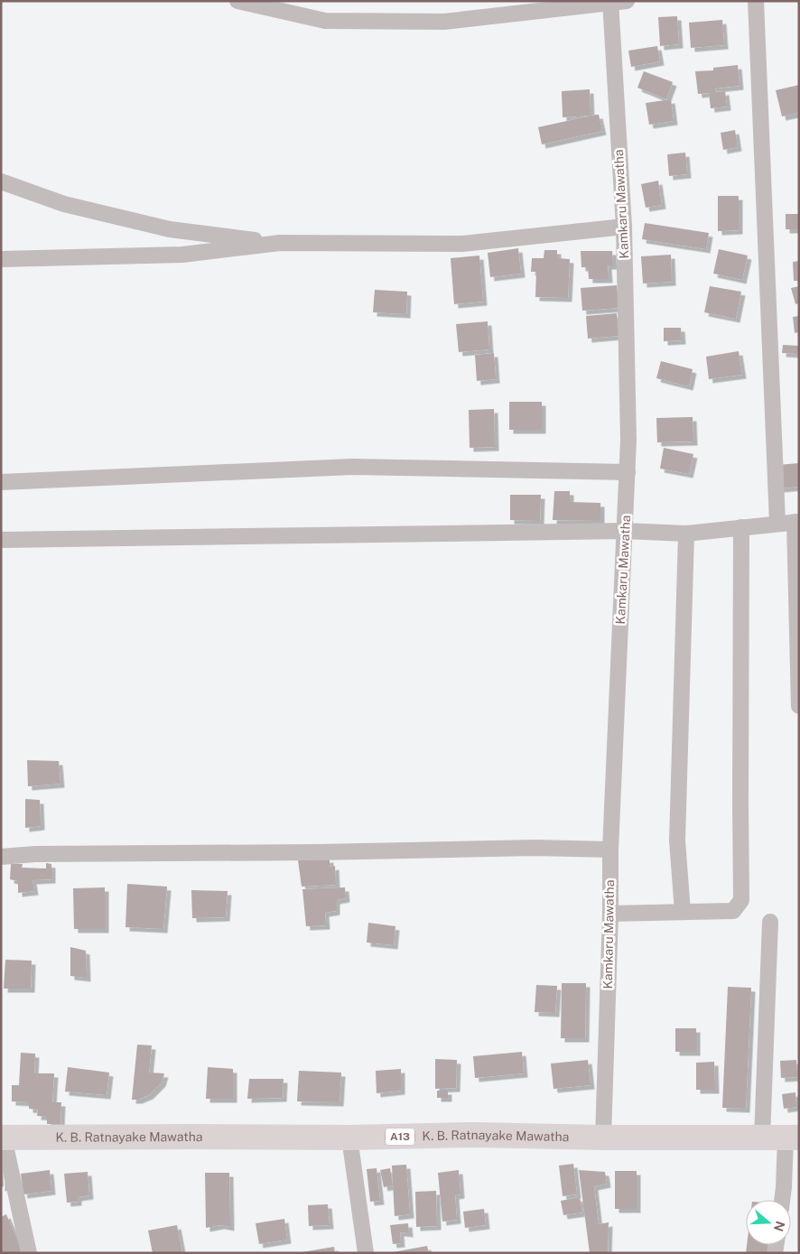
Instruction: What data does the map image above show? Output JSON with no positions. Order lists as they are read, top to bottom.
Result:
{
  "streets": {
    "highway": ["K. B. Ratnayake Mawatha", "A13"],
    "street": ["Kamkaru Mawatha"]
  },
  "crossings": [
    ["Kamkaru Mawatha", "K. B. Ratnayake Mawatha"]
  ],
  "north": "right"
}
